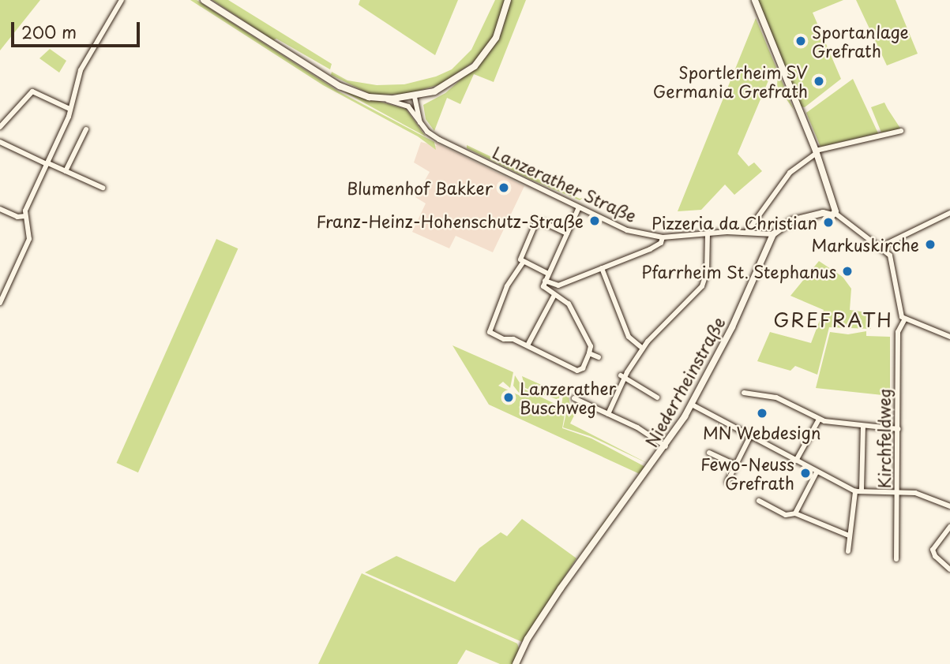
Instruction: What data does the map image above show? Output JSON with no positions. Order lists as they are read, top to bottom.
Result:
{
  "streets": {
    "main road": ["Niederrheinstraße"],
    "street": ["Lanzerather Straße", "Kirchfeldweg"]
  },
  "crossings": [
    ["Lanzerather Straße", "Niederrheinstraße"]
  ],
  "districts": ["GREFRATH"],
  "places": [
    "Sportanlage Grefrath",
    "Sportlerheim SV Germania Grefrath",
    "Blumenhof Bakker",
    "Franz-Heinz-Hohenschutz-Straße",
    "Pizzeria da Christian",
    "Markuskirche",
    "Pfarrheim St. Stephanus",
    "Lanzerather Buschweg",
    "MN Webdesign",
    "Fewo-Neuss Grefrath"
  ],
  "scale_bar": "200 m"
}
